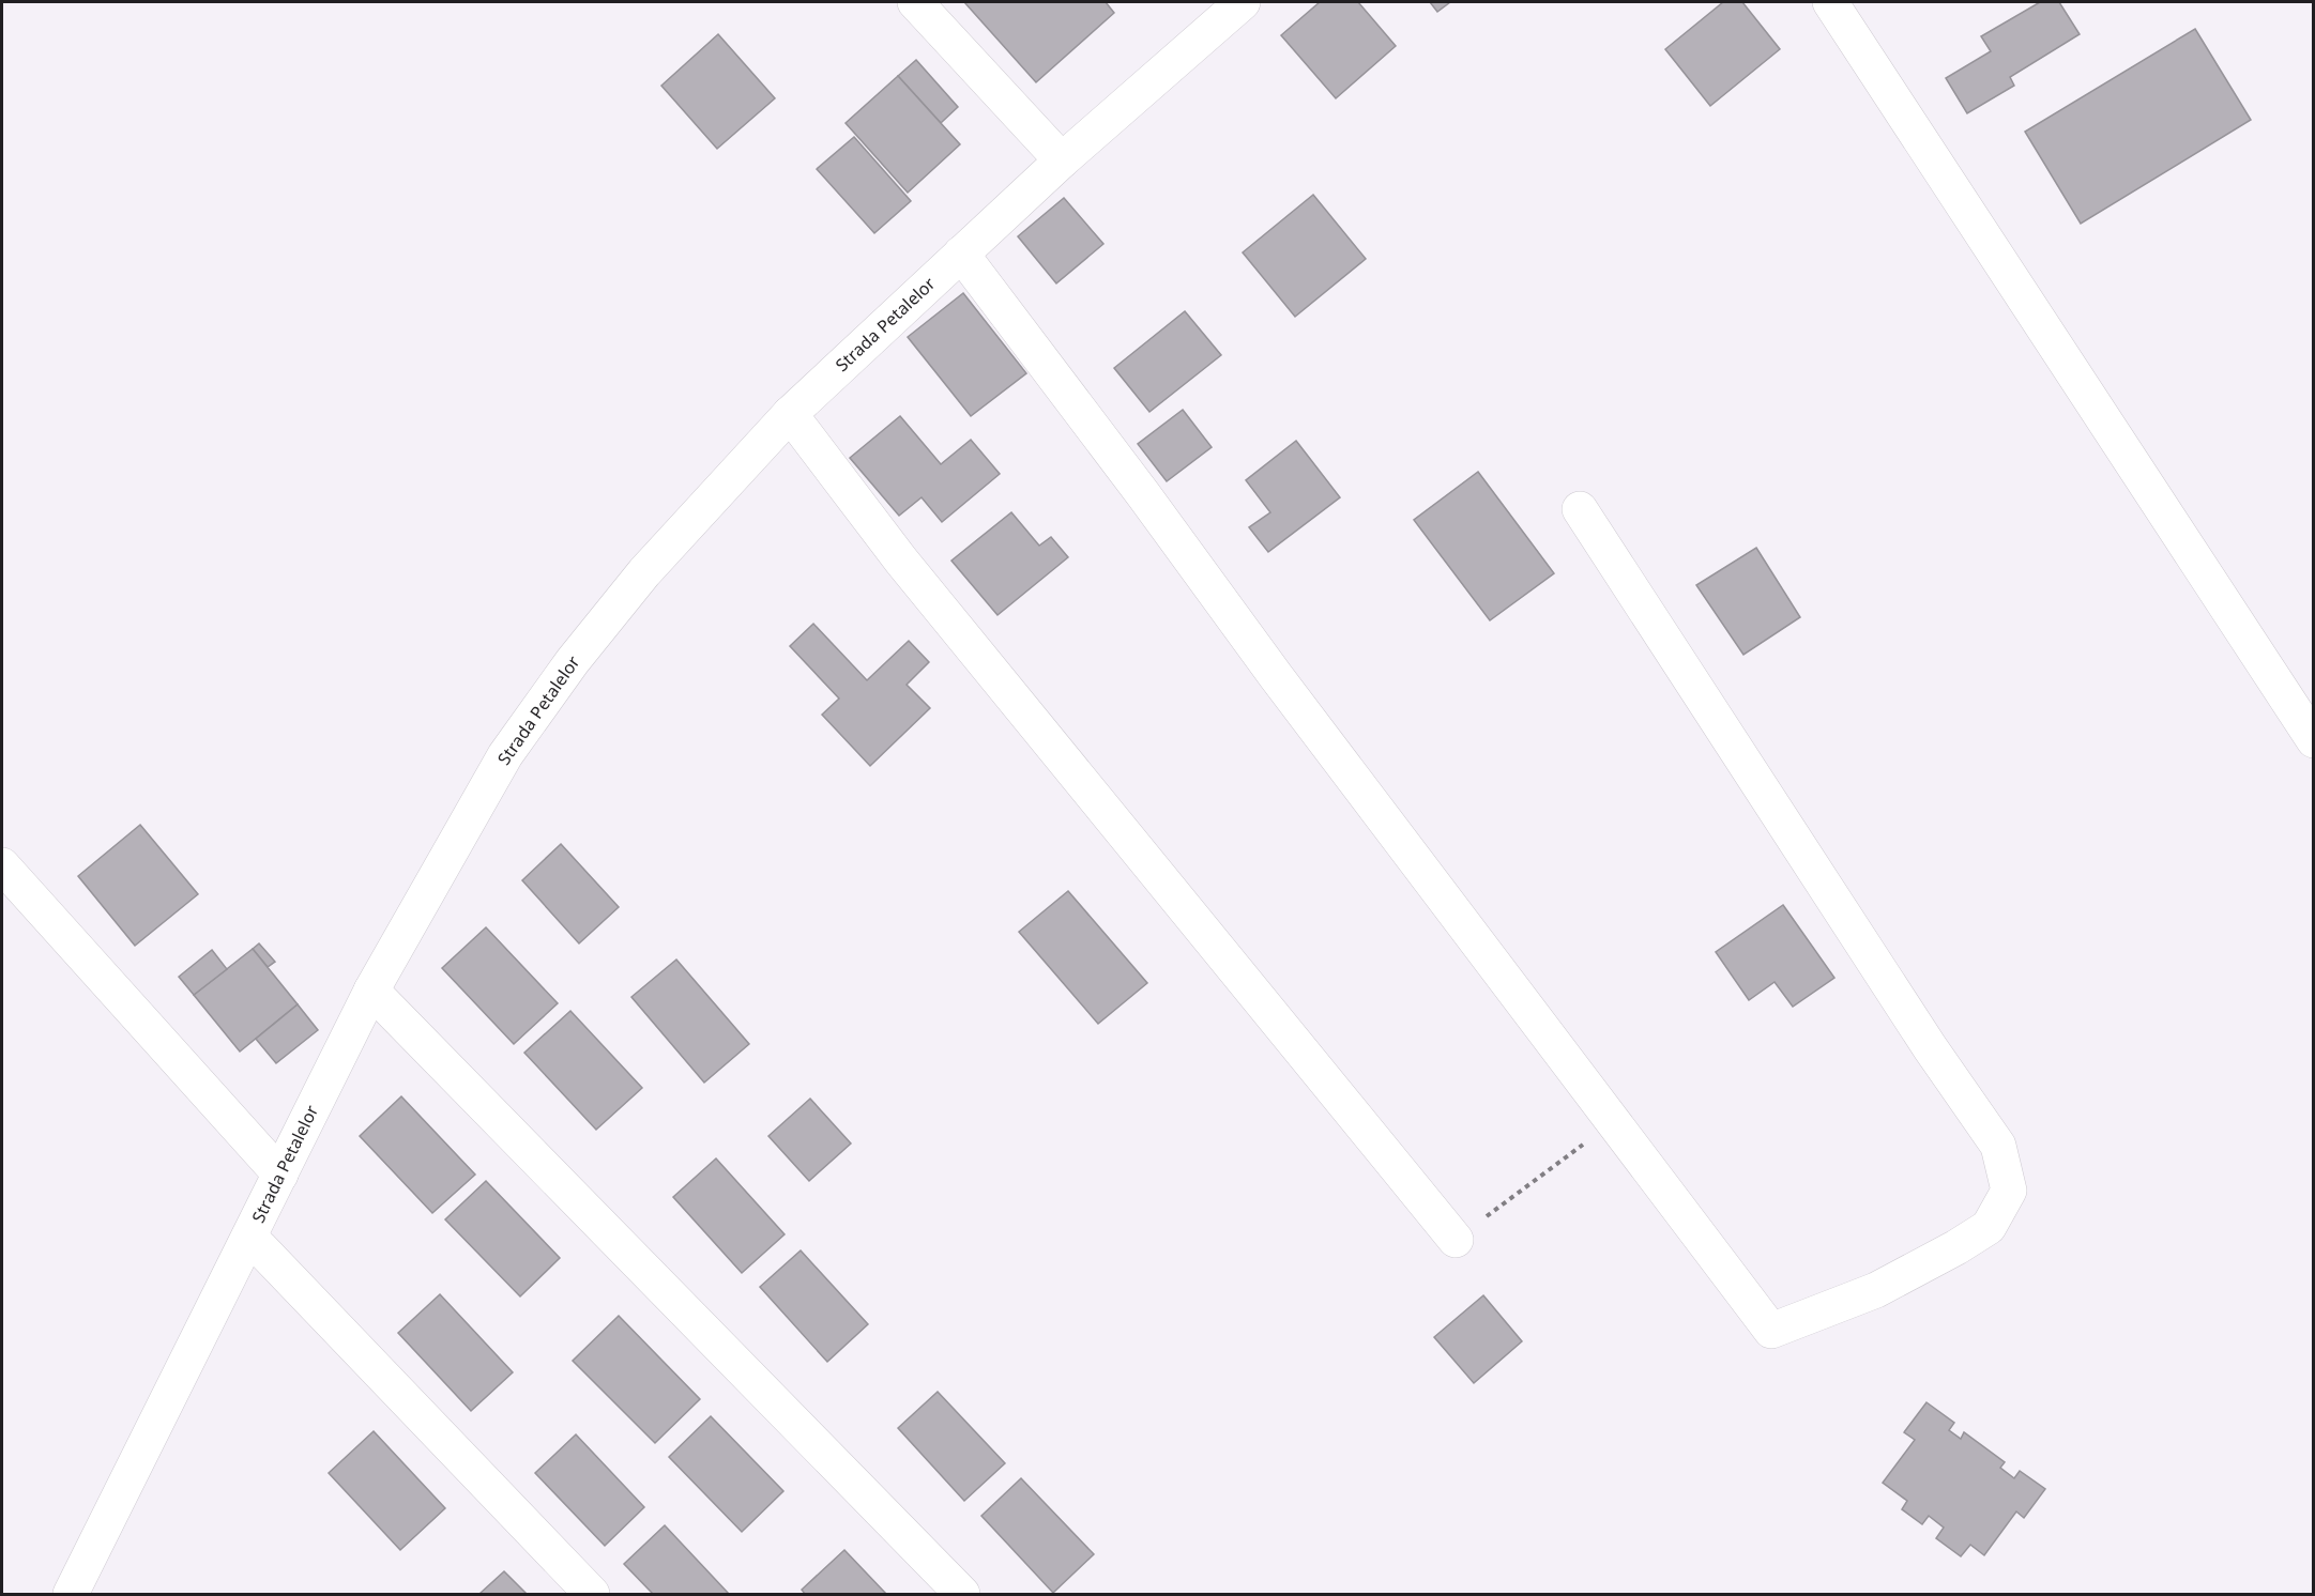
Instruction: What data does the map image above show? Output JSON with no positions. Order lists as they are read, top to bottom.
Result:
{
  "streets": {
    "street": ["Strada Petalelor"]
  }
}
